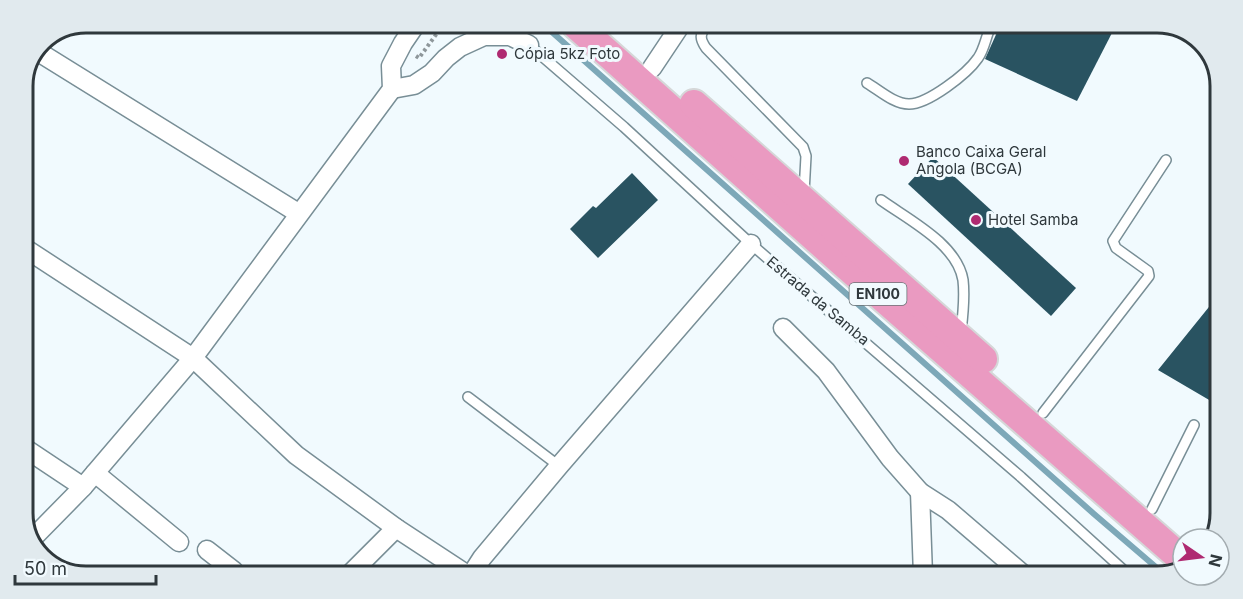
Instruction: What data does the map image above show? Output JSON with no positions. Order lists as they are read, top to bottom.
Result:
{
  "streets": {
    "main road": ["EN100"],
    "lane": ["Estrada da Samba"]
  },
  "places": ["Cópia 5kz Foto", "Banco Caixa Geral Angola (BCGA)", "Hotel Samba"],
  "scale_bar": "50 m",
  "north": "right"
}
